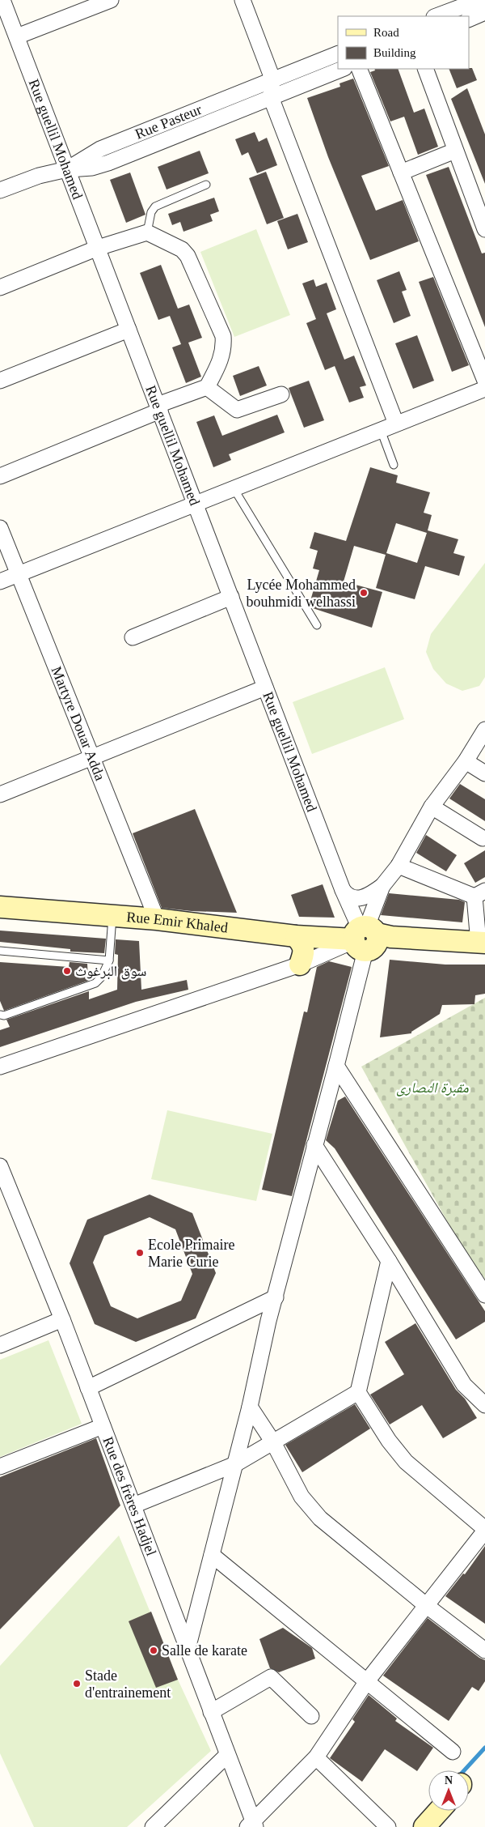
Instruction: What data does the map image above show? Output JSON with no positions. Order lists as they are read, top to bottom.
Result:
{
  "streets": {
    "street": [
      "Rue Pasteur",
      "Rue guellil Mohamed",
      "Martyre Douar Adda",
      "Rue Emir Khaled",
      "Rue des frères Hadjel"
    ]
  },
  "crossings": [
    ["Rue Pasteur", "Rue guellil Mohamed"],
    ["Rue guellil Mohamed", "Rue Emir Khaled"],
    ["Martyre Douar Adda", "Rue Emir Khaled"]
  ],
  "parks": ["مقبرة النصارى"],
  "places": [
    "Lycée Mohammed bouhmidi welhassi",
    "سوق البرغوث",
    "Ecole Primaire Marie Curie",
    "Salle de karate",
    "Stade d'entrainement"
  ],
  "legend": ["Road", "Building"],
  "north": "top"
}
